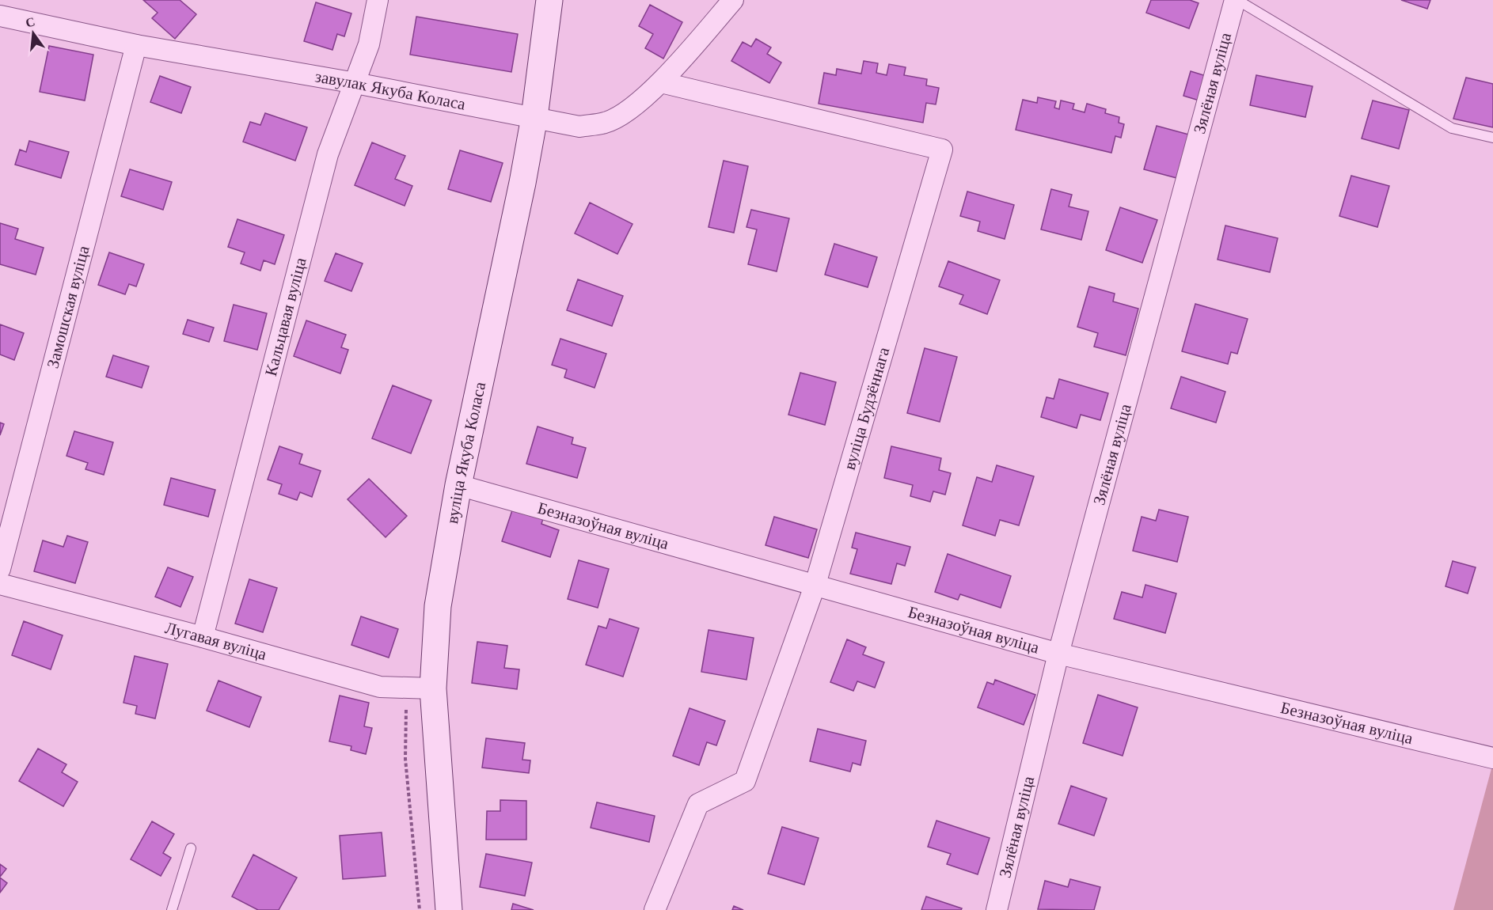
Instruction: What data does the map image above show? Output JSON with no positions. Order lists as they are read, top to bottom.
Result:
{
  "streets": {
    "main road": ["вуліца Якуба Коласа"],
    "street": [
      "Зялёная вуліца",
      "завулак Якуба Коласа",
      "Замошская вуліца",
      "Кальцавая вуліца",
      "вуліца Будзённага",
      "Безназоўная вуліца",
      "Лугавая вуліца"
    ]
  },
  "crossings": [
    ["Зялёная вуліца", "Безназоўная вуліца"],
    ["завулак Якуба Коласа", "Замошская вуліца"],
    ["завулак Якуба Коласа", "Кальцавая вуліца"],
    ["завулак Якуба Коласа", "вуліца Будзённага"],
    ["завулак Якуба Коласа", "вуліца Якуба Коласа"],
    ["Кальцавая вуліца", "Лугавая вуліца"],
    ["вуліца Будзённага", "Безназоўная вуліца"],
    ["вуліца Якуба Коласа", "Безназоўная вуліца"],
    ["вуліца Якуба Коласа", "Лугавая вуліца"]
  ],
  "north": "top"
}
